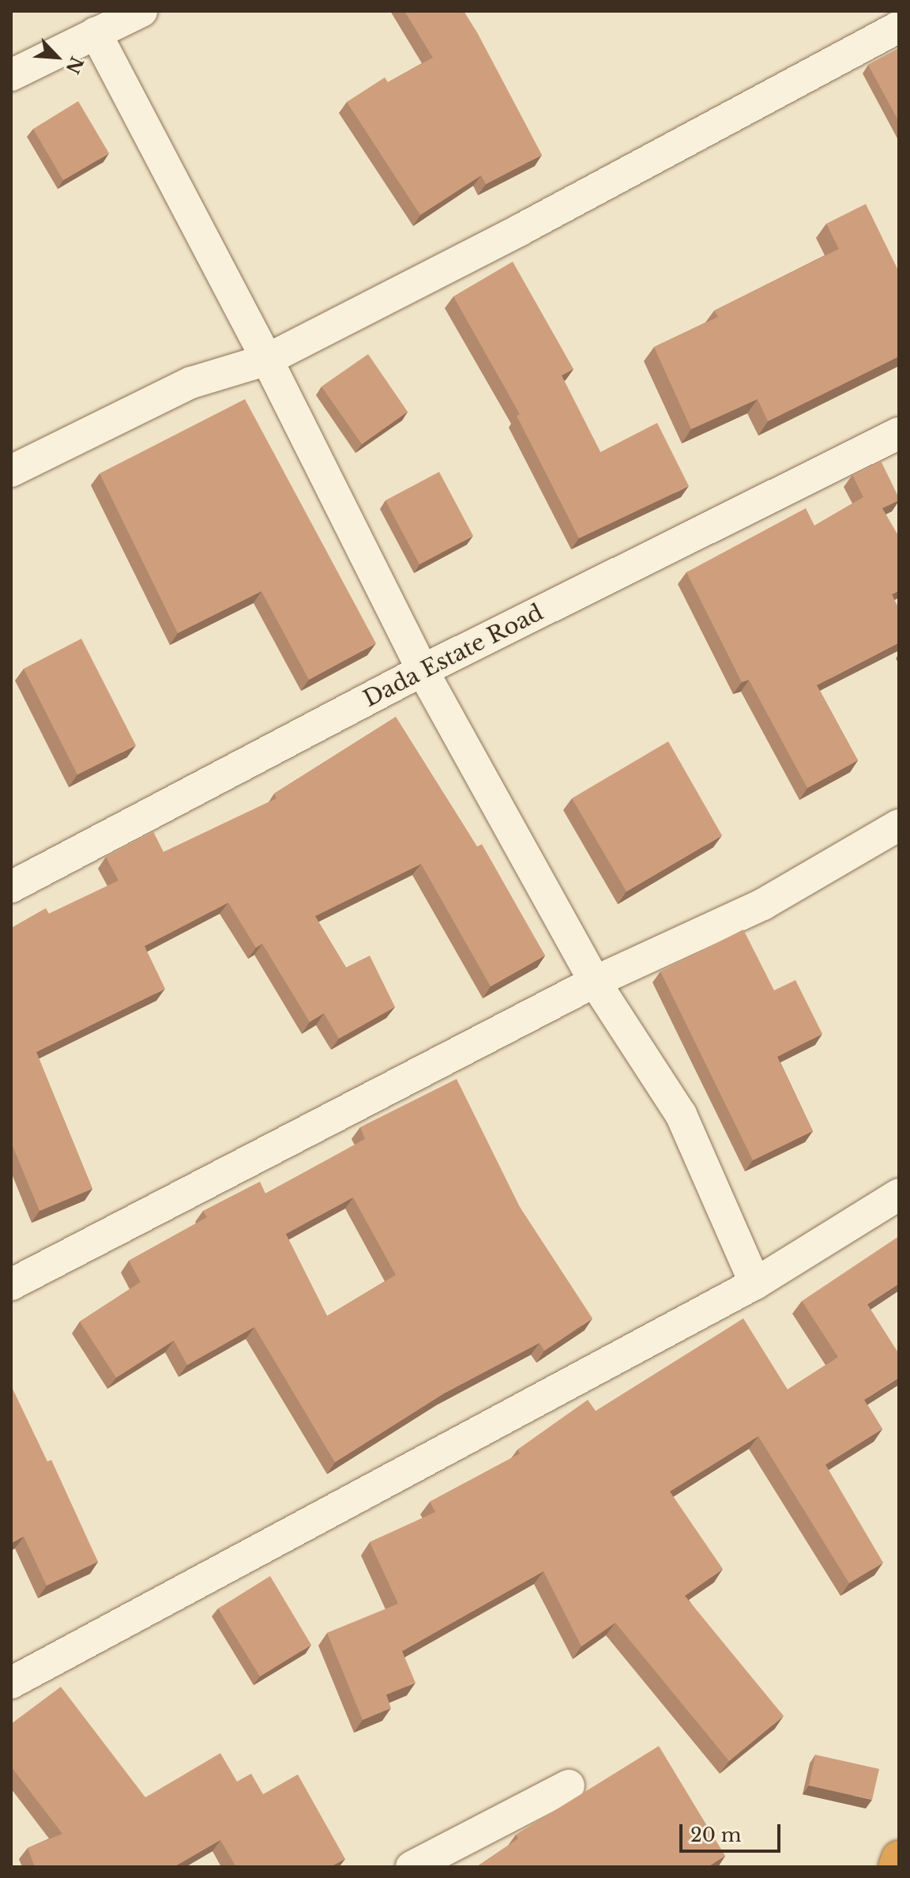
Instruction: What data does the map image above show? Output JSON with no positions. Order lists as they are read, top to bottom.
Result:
{
  "streets": {
    "street": ["Dada Estate Road"]
  },
  "scale_bar": "20 m",
  "north": "bottom right"
}
